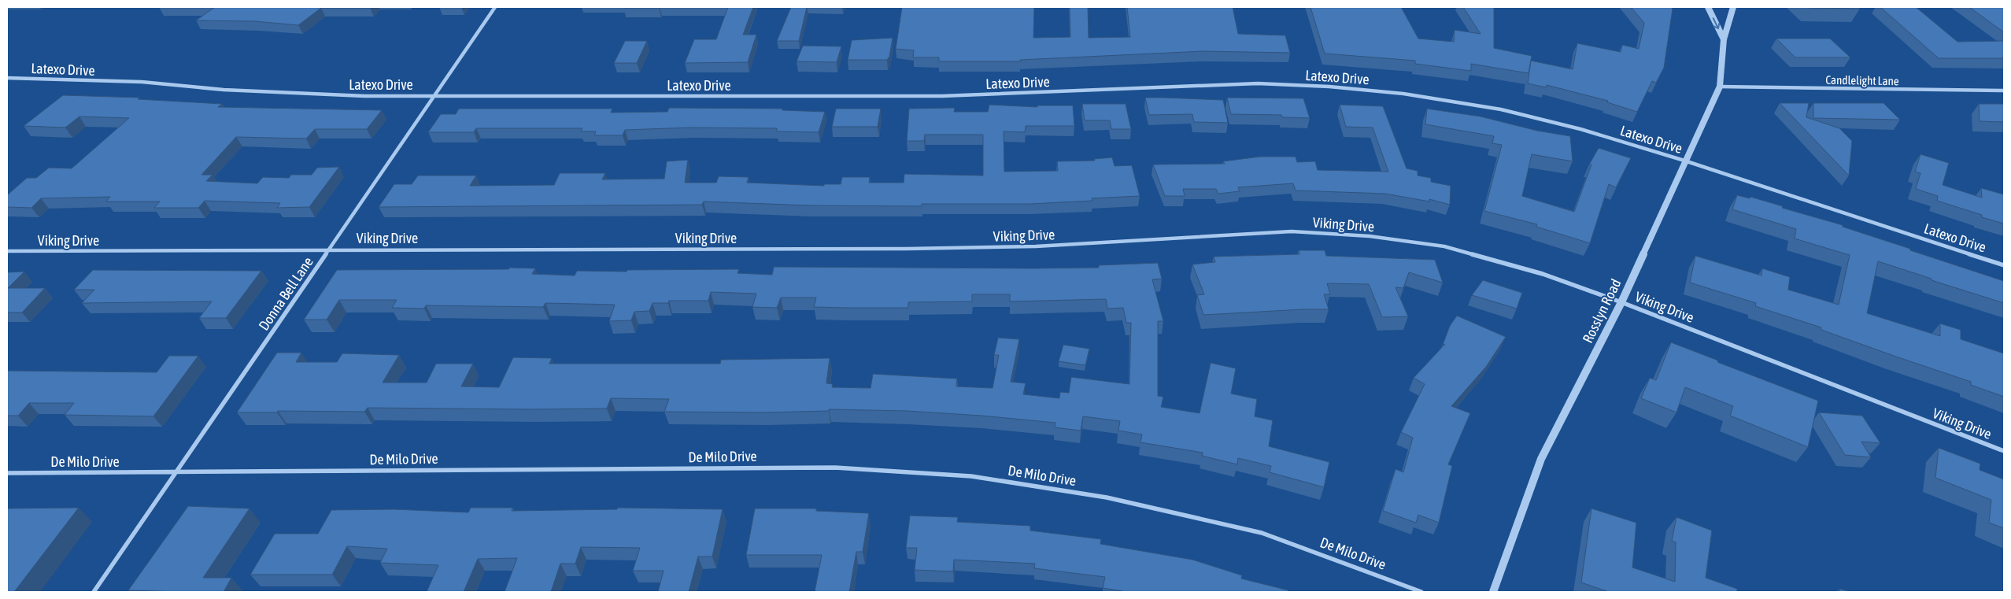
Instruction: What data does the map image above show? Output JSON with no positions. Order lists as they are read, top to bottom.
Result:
{
  "streets": {
    "street": [
      "Latexo Drive",
      "Candlelight Lane",
      "Viking Drive",
      "Donna Bell Lane",
      "Rosslyn Road",
      "De Milo Drive"
    ]
  },
  "crossings": [
    ["Latexo Drive", "Donna Bell Lane"],
    ["Latexo Drive", "Rosslyn Road"],
    ["Candlelight Lane", "Rosslyn Road"],
    ["Viking Drive", "Donna Bell Lane"],
    ["Viking Drive", "Rosslyn Road"],
    ["Donna Bell Lane", "De Milo Drive"]
  ]
}
